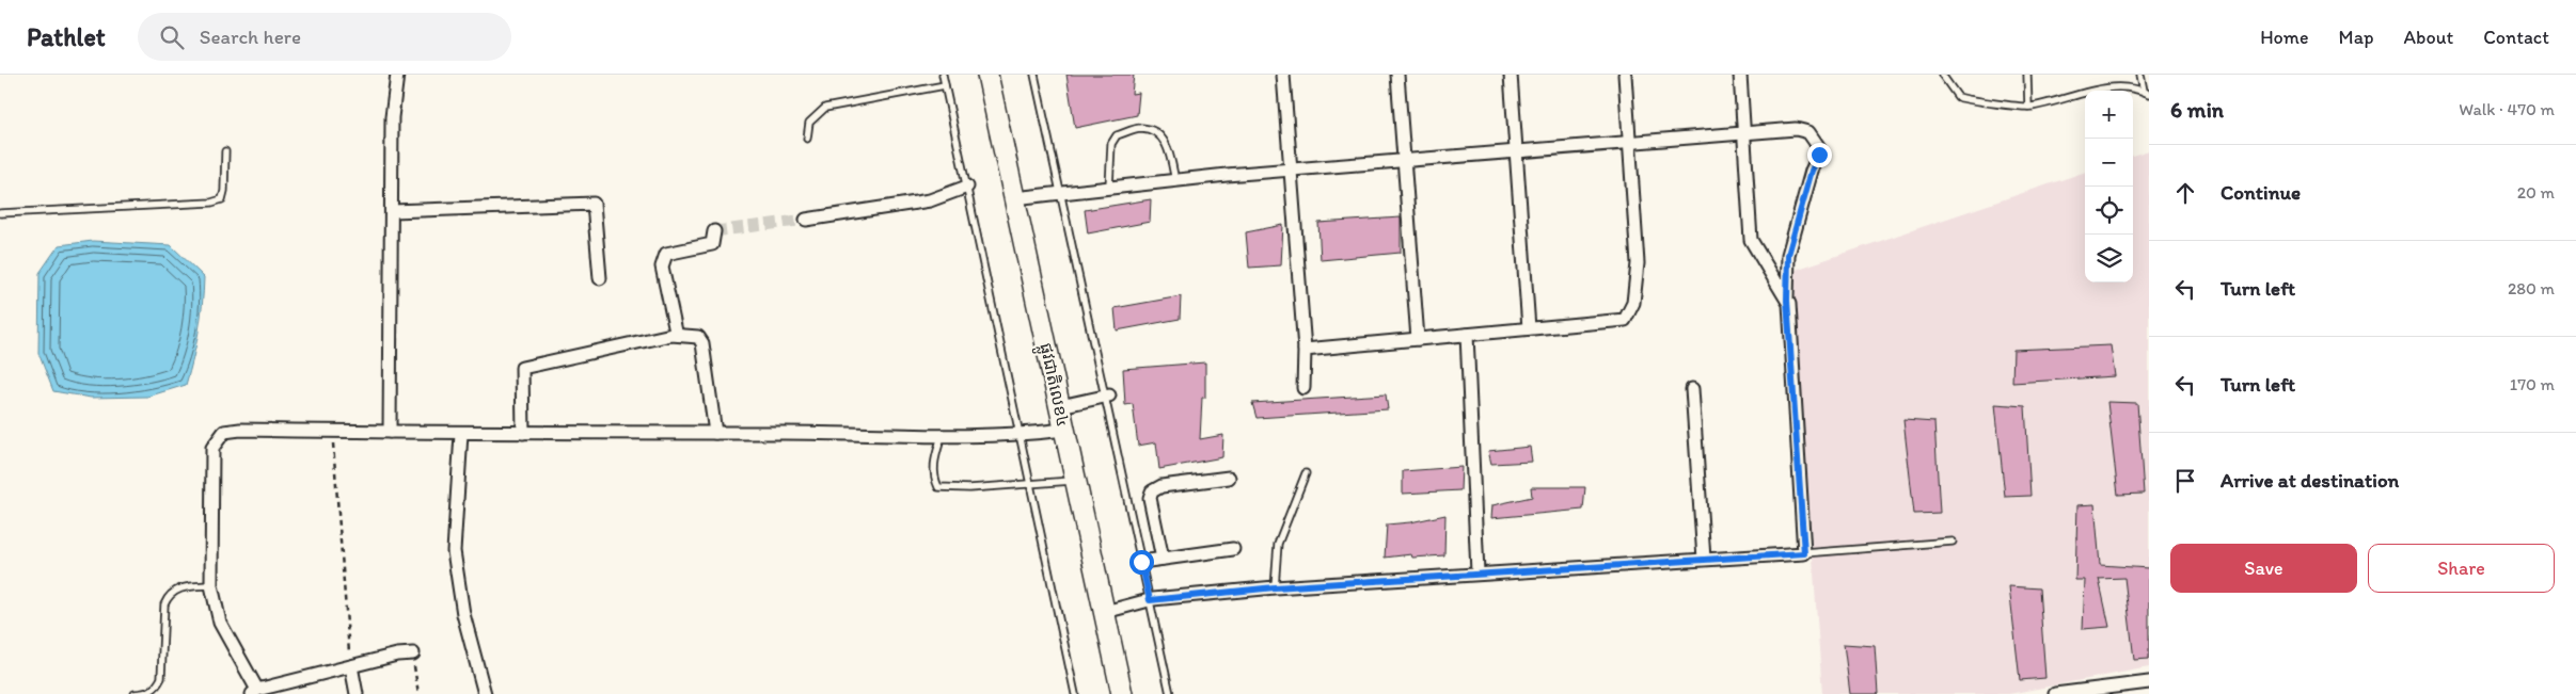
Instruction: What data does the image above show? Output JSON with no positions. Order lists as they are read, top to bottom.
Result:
{
  "streets": {
    "highway": ["ផ្លូវជាតិលេខ៤"]
  },
  "page": {
    "header": "Pathlet",
    "search": "Search here",
    "nav": [
      "Home",
      "Map",
      "About",
      "Contact"
    ],
    "heading": ["6 min", "Walk · 470 m"],
    "map_buttons": ["+", "−"],
    "list": [
      ["Continue", "20 m"],
      ["Turn left", "280 m"],
      ["Turn left", "170 m"],
      "Arrive at destination"
    ],
    "buttons": ["Save", "Share"]
  }
}
